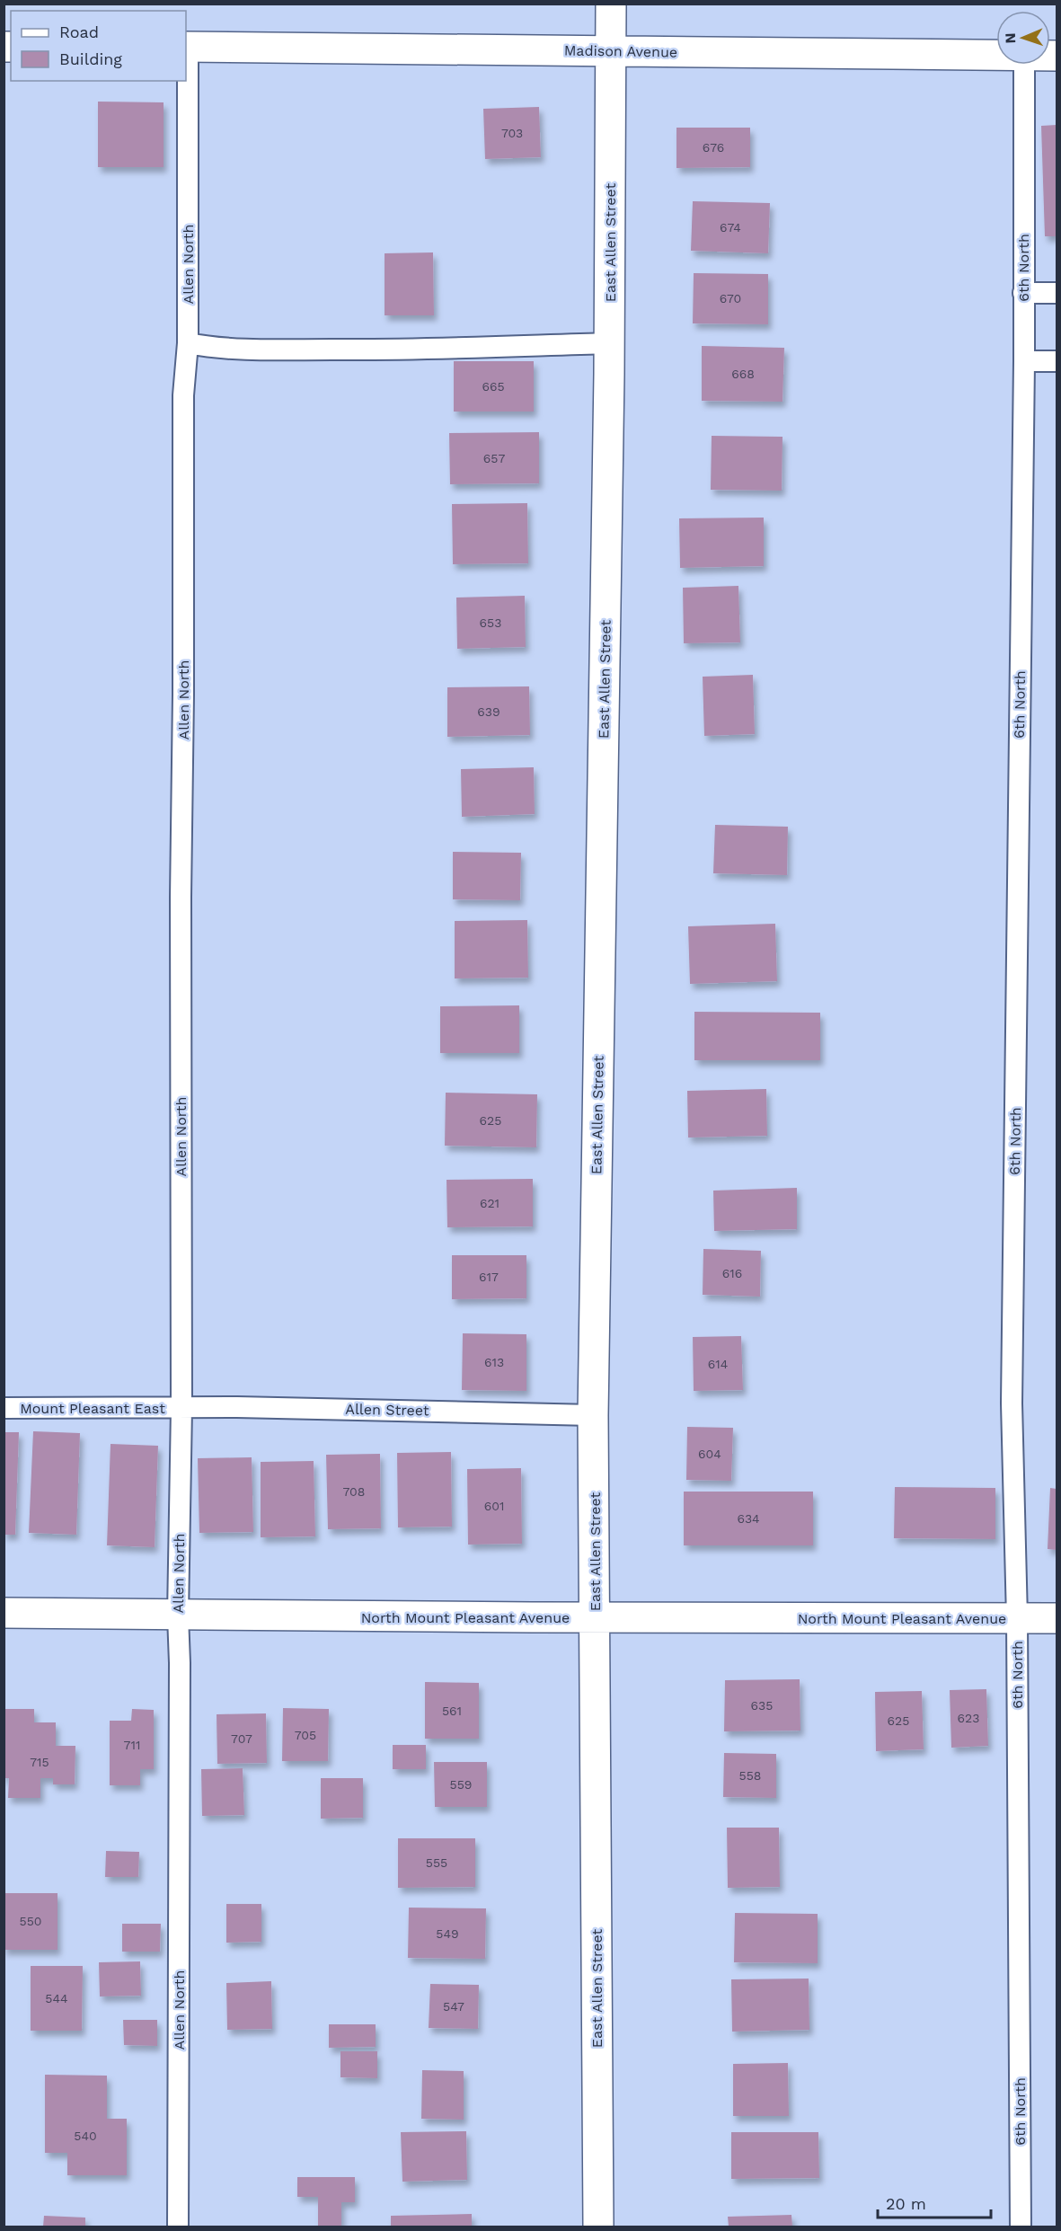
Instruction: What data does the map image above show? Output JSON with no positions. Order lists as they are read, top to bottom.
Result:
{
  "streets": {
    "street": ["Madison Avenue", "East Allen Street", "North Mount Pleasant Avenue"],
    "lane": [
      "Allen North",
      "6th North",
      "Mount Pleasant East",
      "Allen Street"
    ]
  },
  "crossings": [
    ["Madison Avenue", "East Allen Street"],
    ["Madison Avenue", "Allen North"],
    ["East Allen Street", "Allen Street"],
    ["East Allen Street", "North Mount Pleasant Avenue"],
    ["Allen North", "Mount Pleasant East"],
    ["Allen North", "Allen Street"],
    ["Allen North", "North Mount Pleasant Avenue"],
    ["6th North", "North Mount Pleasant Avenue"],
    ["Mount Pleasant East", "Allen Street"]
  ],
  "house_numbers": [
    "703",
    "676",
    "674",
    "670",
    "668",
    "665",
    "657",
    "653",
    "639",
    "625",
    "621",
    "616",
    "617",
    "613",
    "614",
    "604",
    "708",
    "601",
    "634",
    "635",
    "561",
    "623",
    "625",
    "705",
    "707",
    "711",
    "715",
    "558",
    "559",
    "555",
    "550",
    "549",
    "544",
    "547",
    "540"
  ],
  "legend": ["Road", "Building"],
  "scale_bar": "20 m",
  "north": "left"
}
